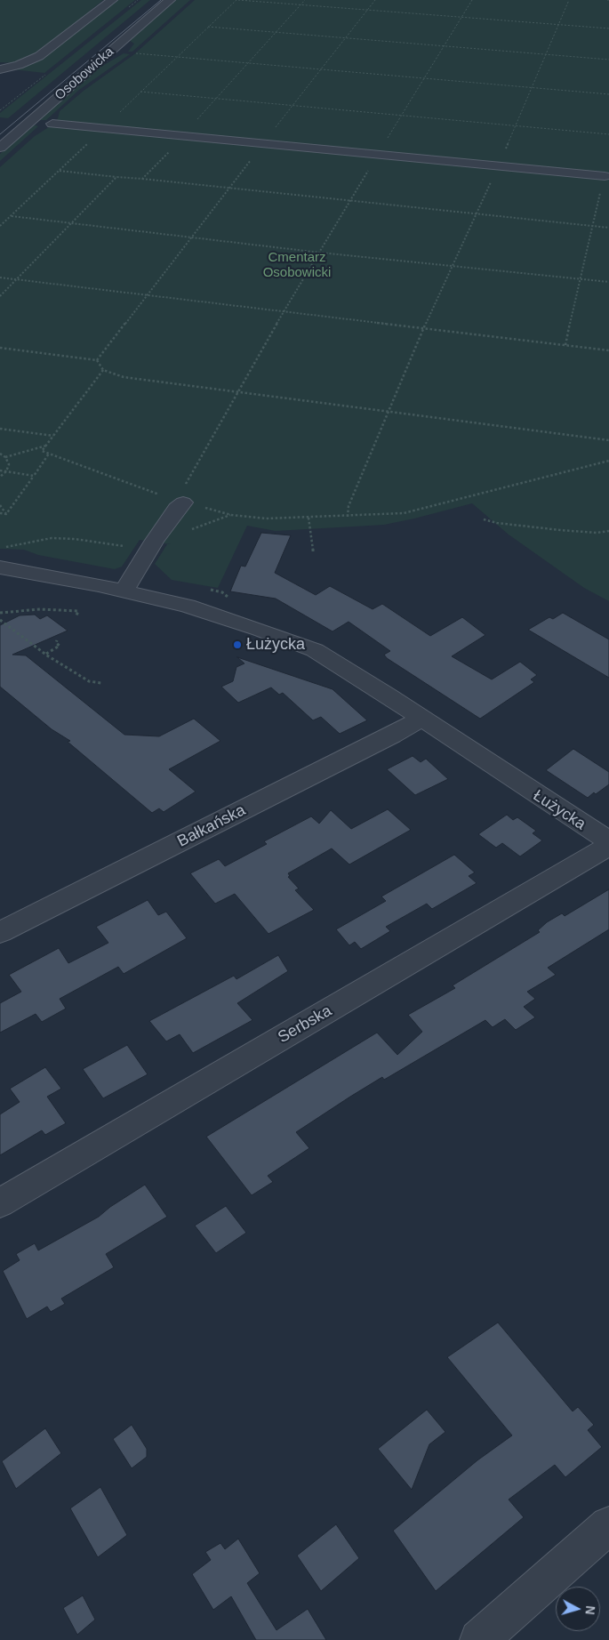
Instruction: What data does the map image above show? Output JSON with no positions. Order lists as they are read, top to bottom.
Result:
{
  "streets": {
    "street": [
      "Osobowicka",
      "Łużycka",
      "Bałkańska",
      "Serbska"
    ]
  },
  "crossings": [
    ["Łużycka", "Bałkańska"]
  ],
  "parks": ["Cmentarz Osobowicki"],
  "places": ["Łużycka"],
  "north": "right"
}
